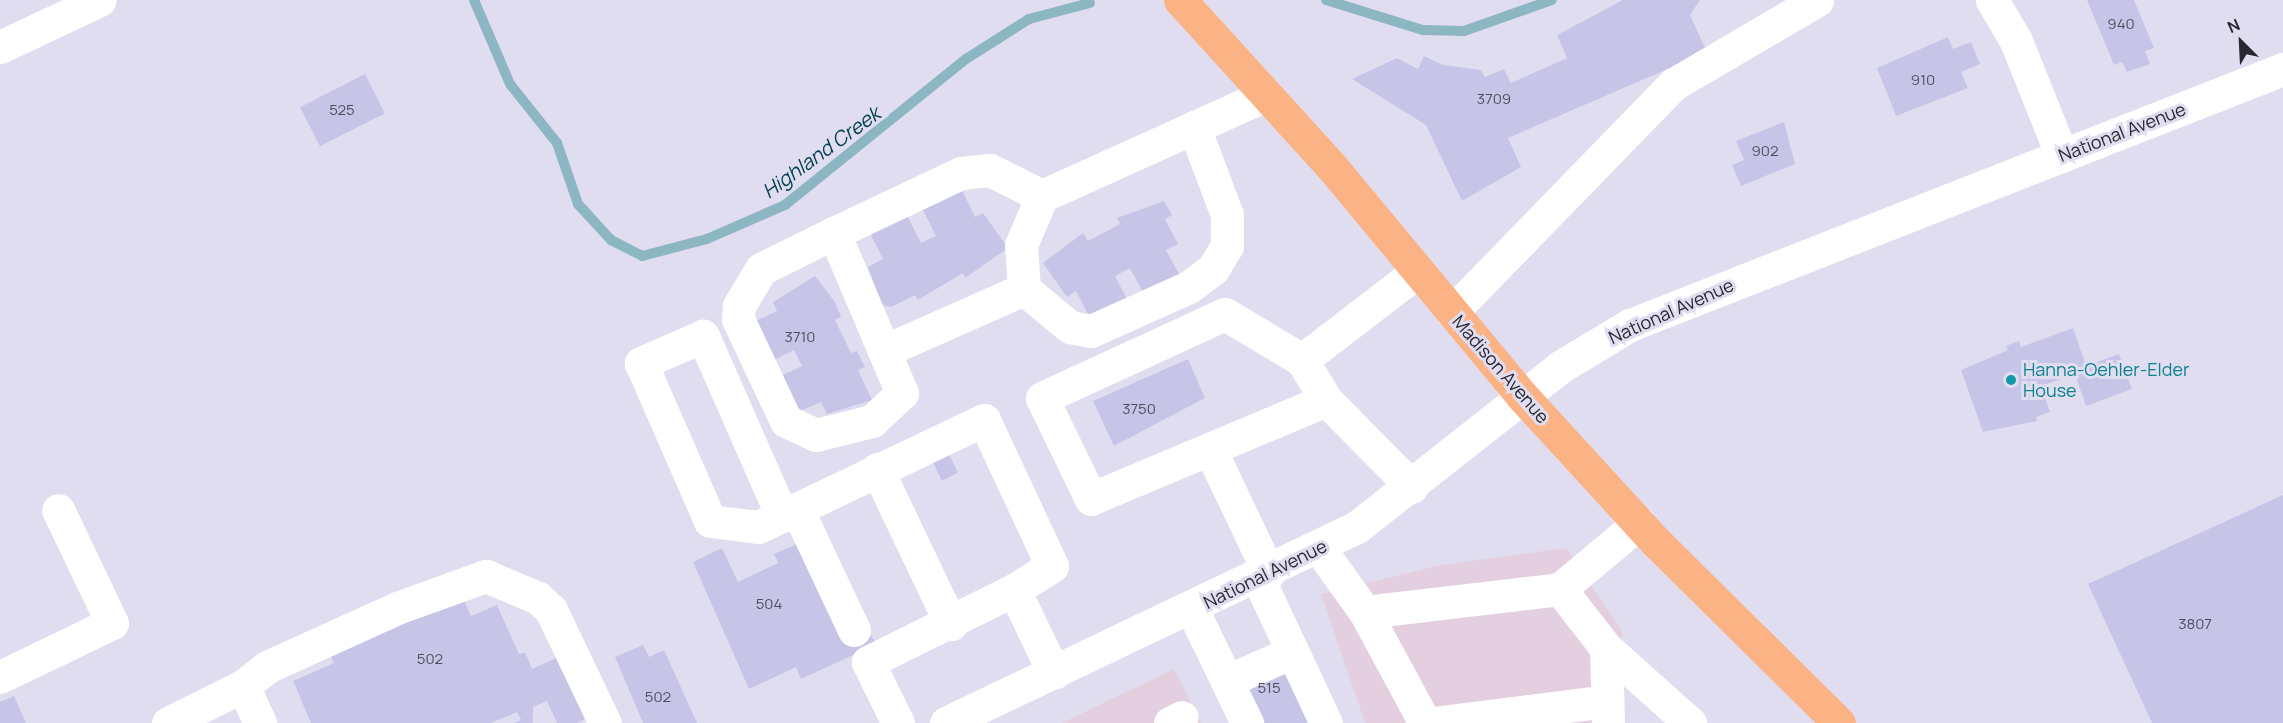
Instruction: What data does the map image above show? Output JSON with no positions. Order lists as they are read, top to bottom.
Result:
{
  "streets": {
    "main road": ["Madison Avenue"],
    "street": ["National Avenue"]
  },
  "crossings": [
    ["National Avenue", "Madison Avenue"]
  ],
  "water": ["Highland Creek"],
  "places": ["Hanna-Oehler-Elder House"],
  "house_numbers": [
    "940",
    "910",
    "3709",
    "525",
    "902",
    "3710",
    "3750",
    "504",
    "3807",
    "502",
    "515",
    "502"
  ],
  "north": "top left"
}
